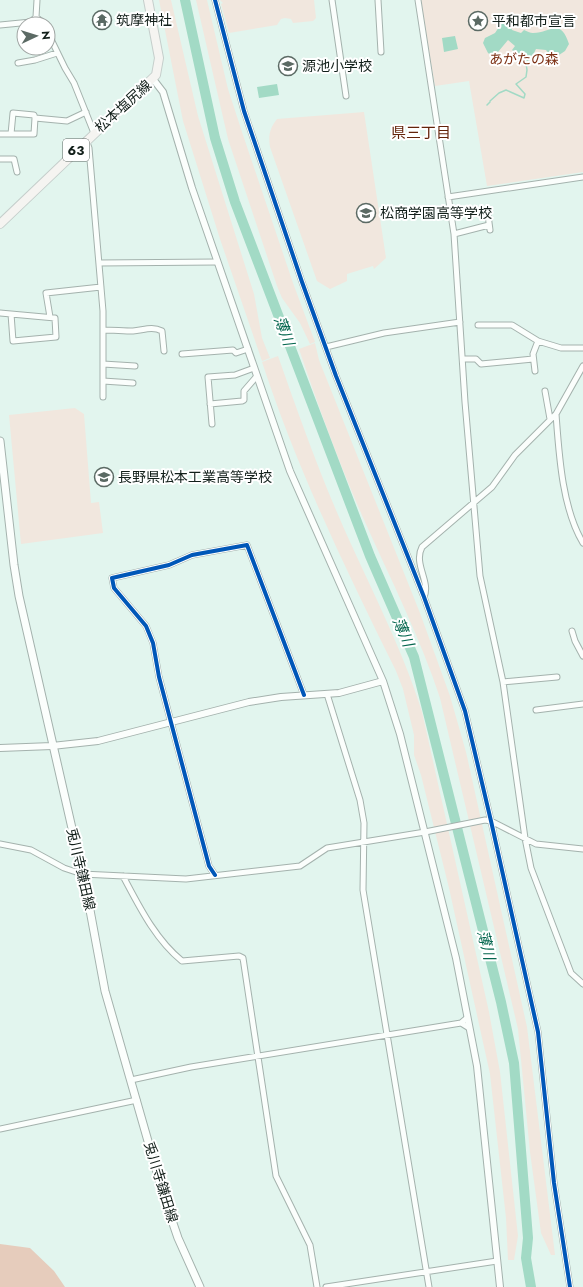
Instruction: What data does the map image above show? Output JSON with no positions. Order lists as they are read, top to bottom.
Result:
{
  "streets": {
    "main road": ["松本塩尻線", "63", "兎川寺鎌田線"]
  },
  "districts": ["県三丁目"],
  "water": ["薄川"],
  "parks": ["あがたの森"],
  "places": {
    "temple": ["筑摩神社"],
    "place": ["平和都市宣言"],
    "school or university": ["源池小学校", "松商学園高等学校", "長野県松本工業高等学校"]
  },
  "north": "right"
}
